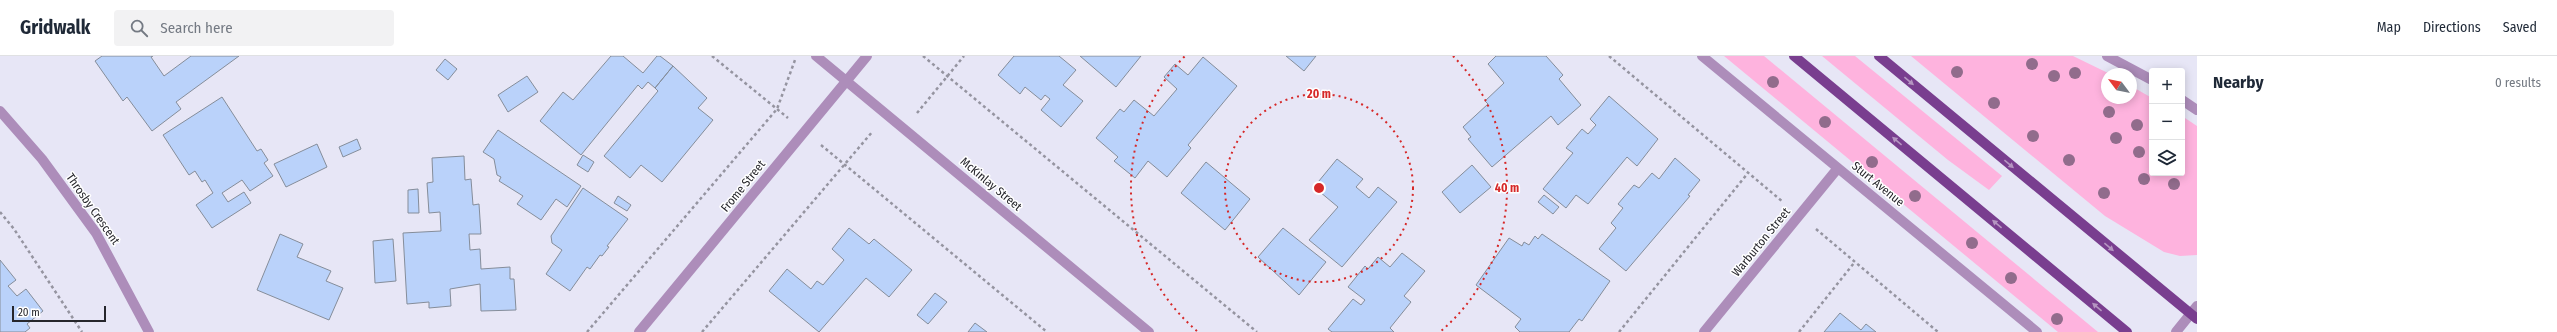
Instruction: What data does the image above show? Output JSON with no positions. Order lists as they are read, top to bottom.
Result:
{
  "streets": {
    "street": [
      "McKinlay Street",
      "Sturt Avenue",
      "Frome Street",
      "Throsby Crescent",
      "Warburton Street"
    ]
  },
  "crossings": [
    ["McKinlay Street", "Frome Street"],
    ["Sturt Avenue", "Warburton Street"]
  ],
  "scale_bar": "20 m",
  "north": "top left",
  "page": {
    "header": "Gridwalk",
    "search": "Search here",
    "nav": ["Map", "Directions", "Saved"],
    "heading": ["Nearby", "0 results"],
    "map_buttons": ["+", "−"],
    "scale": "20 m"
  },
  "rings": ["20 m", "40 m"]
}
